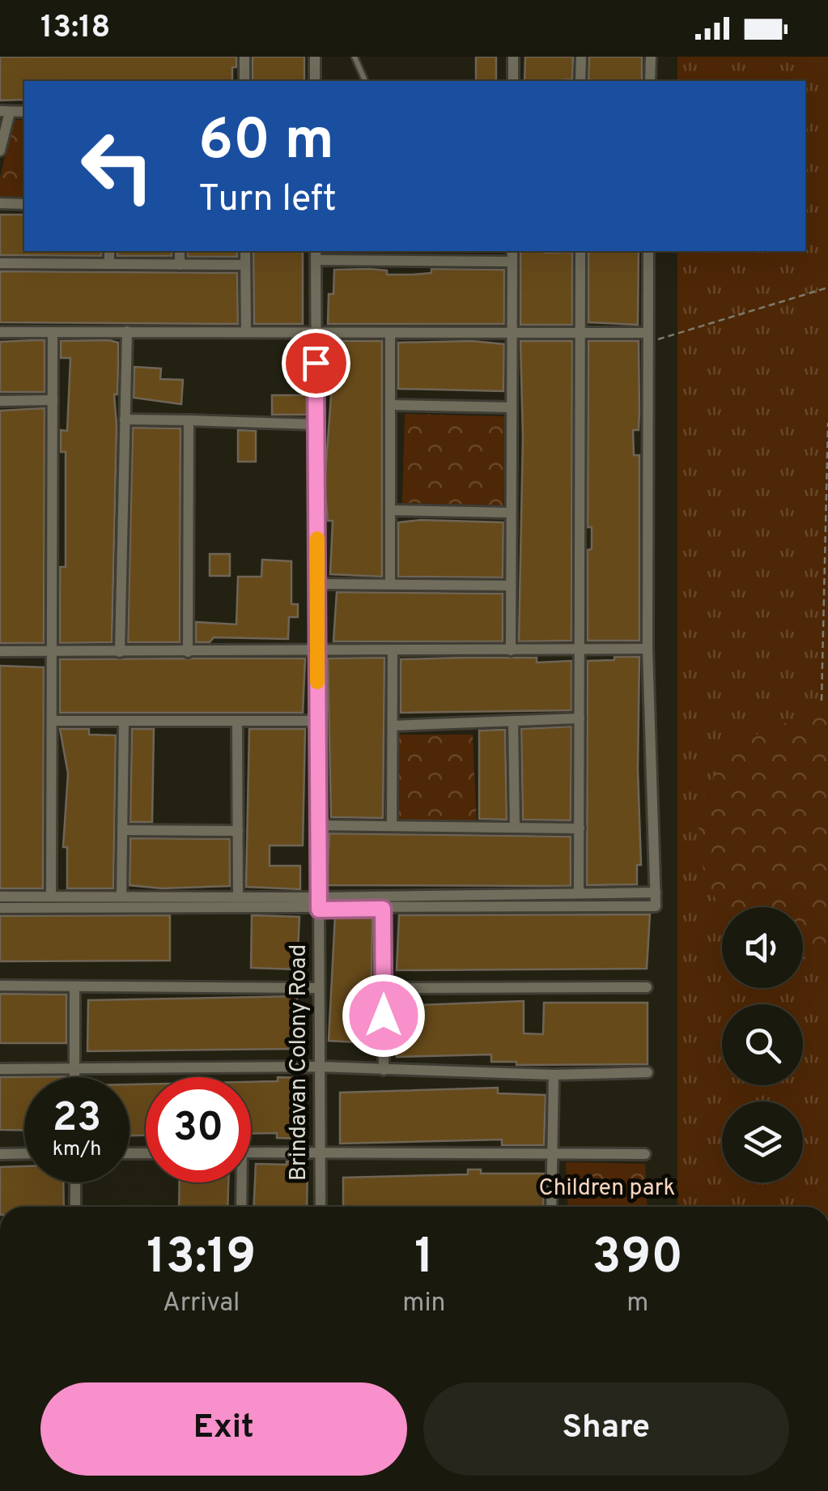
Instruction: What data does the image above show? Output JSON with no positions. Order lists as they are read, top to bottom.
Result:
{
  "streets": {
    "street": ["Brindavan Colony Road"]
  },
  "parks": ["Children park"],
  "page": {
    "status": "13:18",
    "turn": ["60 m", "Turn left"],
    "speed": "23 km/h",
    "limit": "30",
    "eta": [
      "13:19",
      "Arrival",
      "1",
      "min",
      "390",
      "m"
    ],
    "buttons": ["Exit", "Share"]
  }
}
